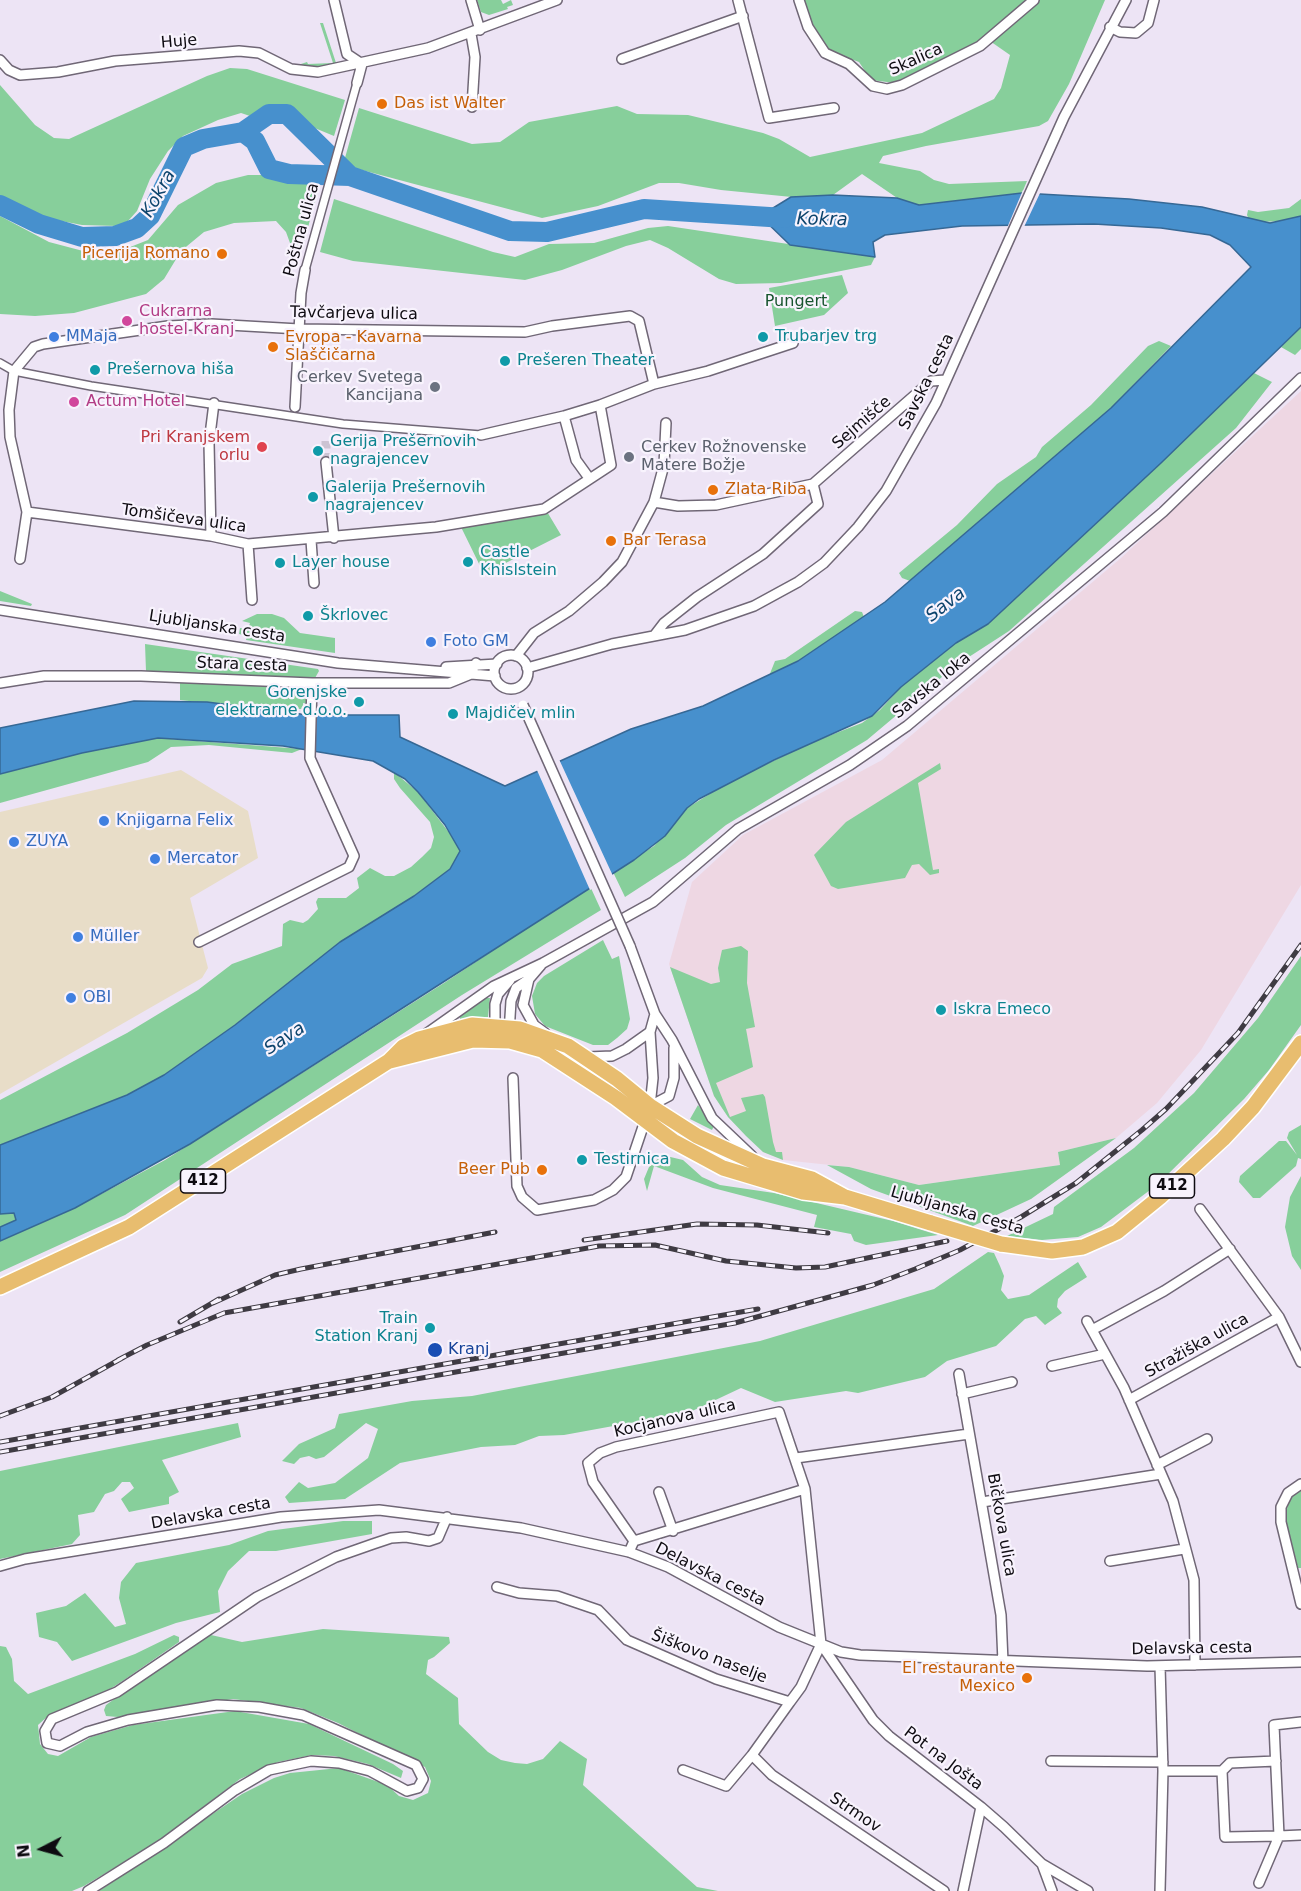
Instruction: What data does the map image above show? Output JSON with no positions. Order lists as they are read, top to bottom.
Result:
{
  "streets": {
    "main road": ["Ljubljanska cesta", "412"],
    "street": [
      "Huje",
      "Skalica",
      "Poštna ulica",
      "Tavčarjeva ulica",
      "Savska cesta",
      "Sejmišče",
      "Tomšičeva ulica",
      "Stara cesta",
      "Savska loka",
      "Stražiška ulica",
      "Kocjanova ulica",
      "Delavska cesta",
      "Bičkova ulica",
      "Šiškovo naselje",
      "Pot na Jošta",
      "Strmov"
    ]
  },
  "crossings": [
    ["Huje", "Poštna ulica"],
    ["Poštna ulica", "Tavčarjeva ulica"],
    ["Savska cesta", "Sejmišče"],
    ["Savska cesta", "Ljubljanska cesta"],
    ["Ljubljanska cesta", "Stara cesta"],
    ["Ljubljanska cesta", "412"],
    ["Kocjanova ulica", "Delavska cesta"],
    ["Kocjanova ulica", "Pot na Jošta"],
    ["Delavska cesta", "Bičkova ulica"],
    ["Delavska cesta", "Pot na Jošta"]
  ],
  "water": ["Kokra", "Sava"],
  "parks": ["Pungert"],
  "places": [
    "Das ist Walter",
    "Picerija Romano",
    "Cukrarna hostel Kranj",
    "MMaja",
    "Trubarjev trg",
    "Evropa - Kavarna Slaščičarna",
    "Prešeren Theater",
    "Prešernova hiša",
    "Cerkev Svetega Kancijana",
    "Actum Hotel",
    "Pri Kranjskem orlu",
    "Gerija Prešernovih nagrajencev",
    "Cerkev Rožnovenske Matere Božje",
    "Zlata Riba",
    "Galerija Prešernovih nagrajencev",
    "Bar Terasa",
    "Castle Khislstein",
    "Layer house",
    "Škrlovec",
    "Foto GM",
    "Gorenjske elektrarne d.o.o.",
    "Majdičev mlin",
    "Knjigarna Felix",
    "ZUYA",
    "Mercator",
    "Müller",
    "OBI",
    "Iskra Emeco",
    "Testirnica",
    "Beer Pub",
    "Train Station Kranj",
    "Kranj",
    "El restaurante Mexico"
  ],
  "north": "left"
}
